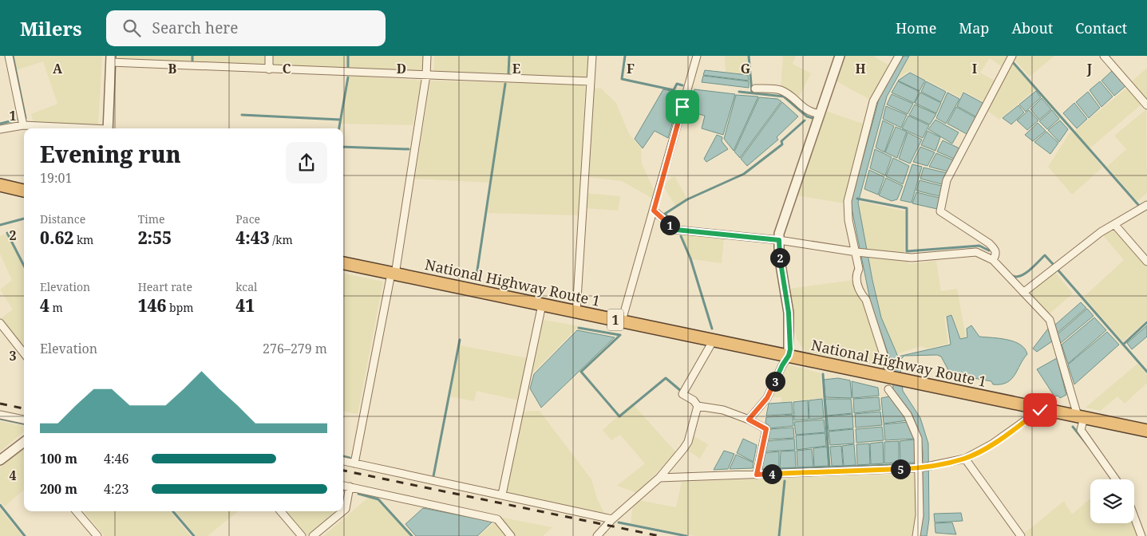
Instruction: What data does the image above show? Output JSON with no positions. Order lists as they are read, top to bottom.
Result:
{
  "streets": {
    "highway": ["National Highway Route 1", "1"]
  },
  "page": {
    "header": "Milers",
    "search": "Search here",
    "nav": [
      "Home",
      "Map",
      "About",
      "Contact"
    ],
    "heading": ["Evening run", "19:01"],
    "stats": [
      ["Distance", "0.62 km"],
      ["Time", "2:55"],
      ["Pace", "4:43 /km"],
      ["Elevation", "4 m"],
      ["Heart rate", "146 bpm"],
      ["kcal", "41"]
    ],
    "pins": [
      "1",
      "2",
      "3",
      "5",
      "4"
    ],
    "chart": ["Elevation", "276–279 m"],
    "list": [
      {
        "name": "100 m",
        "note": "4:46"
      },
      {
        "name": "200 m",
        "note": "4:23"
      }
    ]
  },
  "grid": {
    "columns": [
      "A",
      "B",
      "C",
      "D",
      "E",
      "F",
      "G",
      "H",
      "I",
      "J"
    ],
    "rows": [
      "1",
      "2",
      "3",
      "4"
    ]
  }
}
